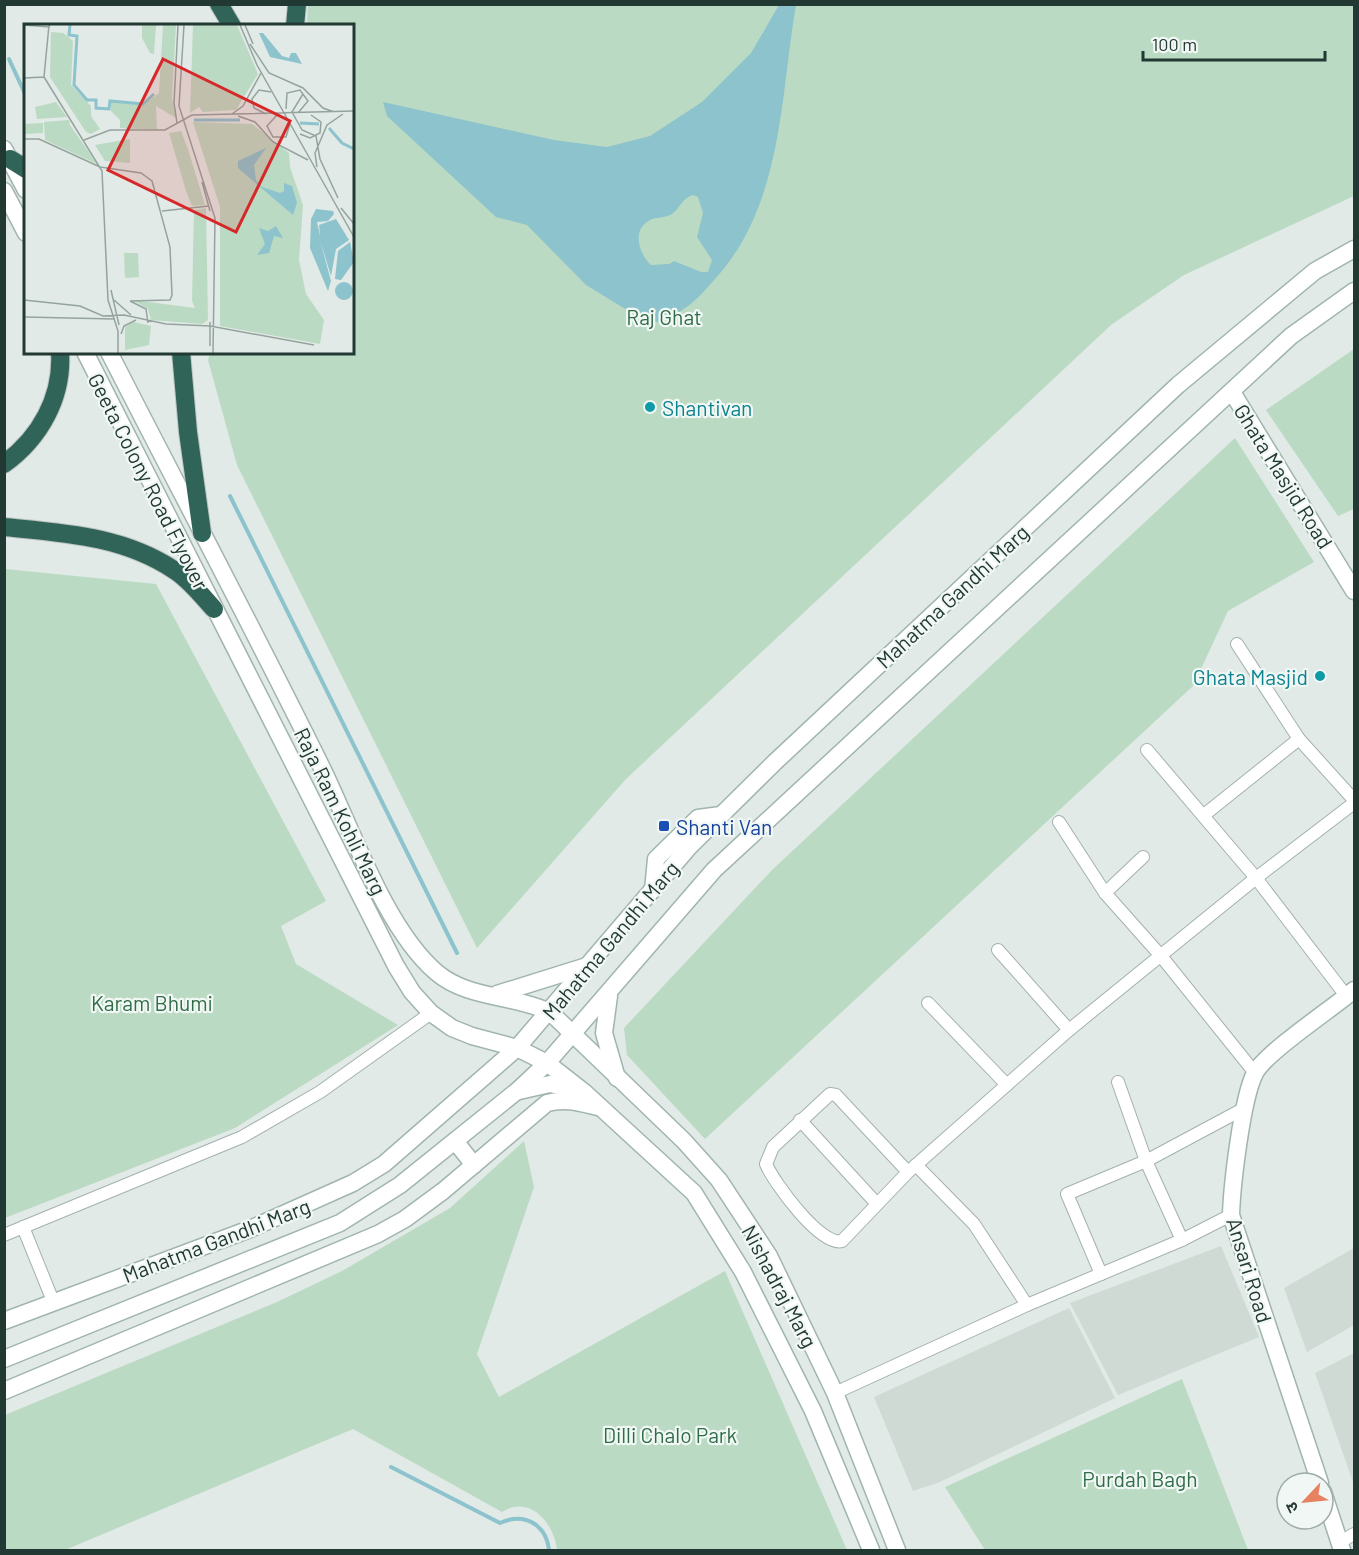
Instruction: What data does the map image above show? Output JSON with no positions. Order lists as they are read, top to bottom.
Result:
{
  "streets": {
    "main road": [
      "Ghata Masjid Road",
      "Geeta Colony Road Flyover",
      "Mahatma Gandhi Marg",
      "Raja Ram Kohli Marg",
      "Ansari Road",
      "Nishadraj Marg"
    ]
  },
  "crossings": [
    ["Ghata Masjid Road", "Mahatma Gandhi Marg"],
    ["Geeta Colony Road Flyover", "Raja Ram Kohli Marg"],
    ["Mahatma Gandhi Marg", "Raja Ram Kohli Marg"],
    ["Mahatma Gandhi Marg", "Nishadraj Marg"],
    ["Raja Ram Kohli Marg", "Nishadraj Marg"]
  ],
  "parks": [
    "Raj Ghat",
    "Karam Bhumi",
    "Dilli Chalo Park",
    "Purdah Bagh"
  ],
  "places": {
    "other": ["Shantivan", "Ghata Masjid"],
    "transit": ["Shanti Van"]
  },
  "scale_bar": "100 m",
  "north": "bottom left"
}
